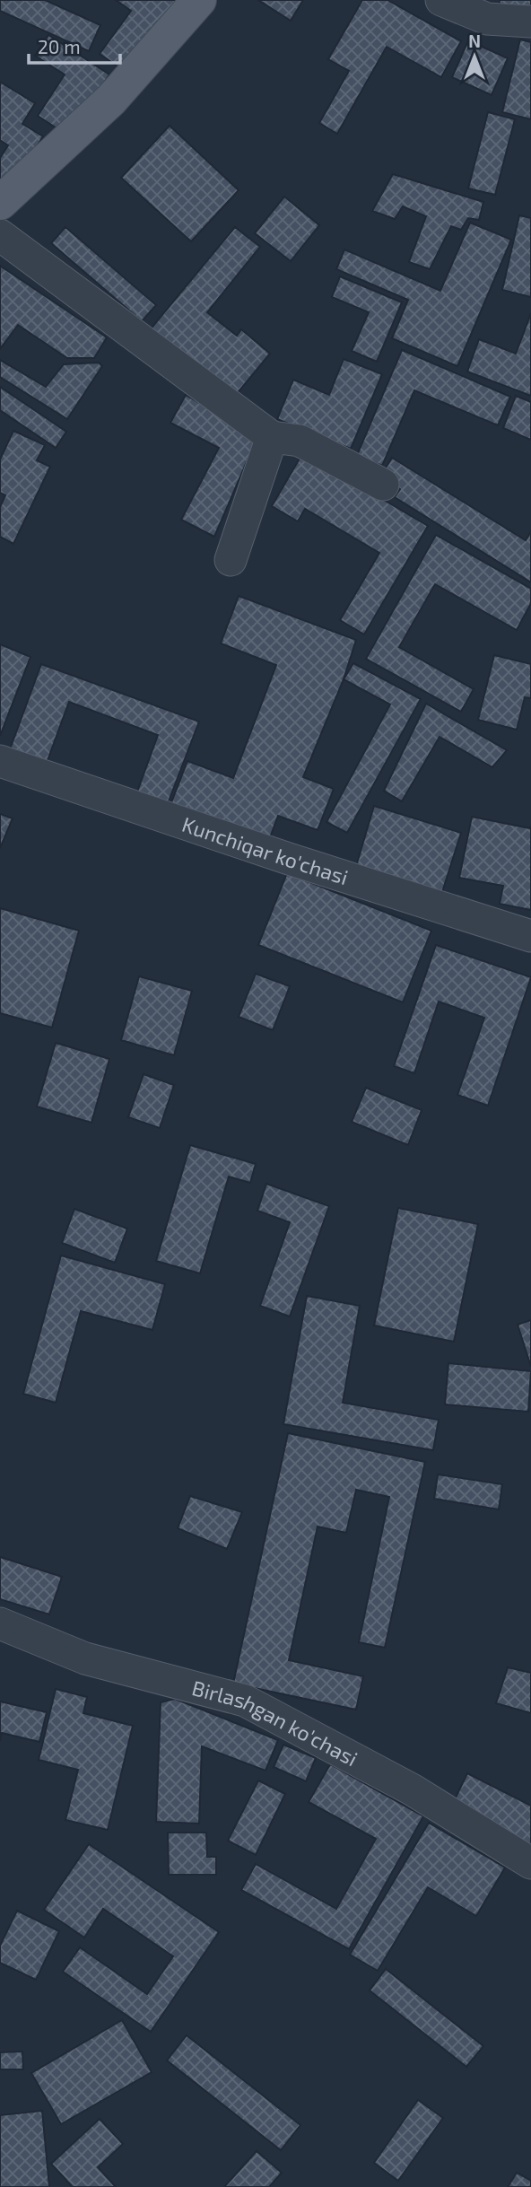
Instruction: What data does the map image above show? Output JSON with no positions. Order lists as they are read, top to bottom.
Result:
{
  "streets": {
    "street": ["Kunchiqar ko'chasi", "Birlashgan ko'chasi"]
  },
  "scale_bar": "20 m",
  "north": "top"
}
